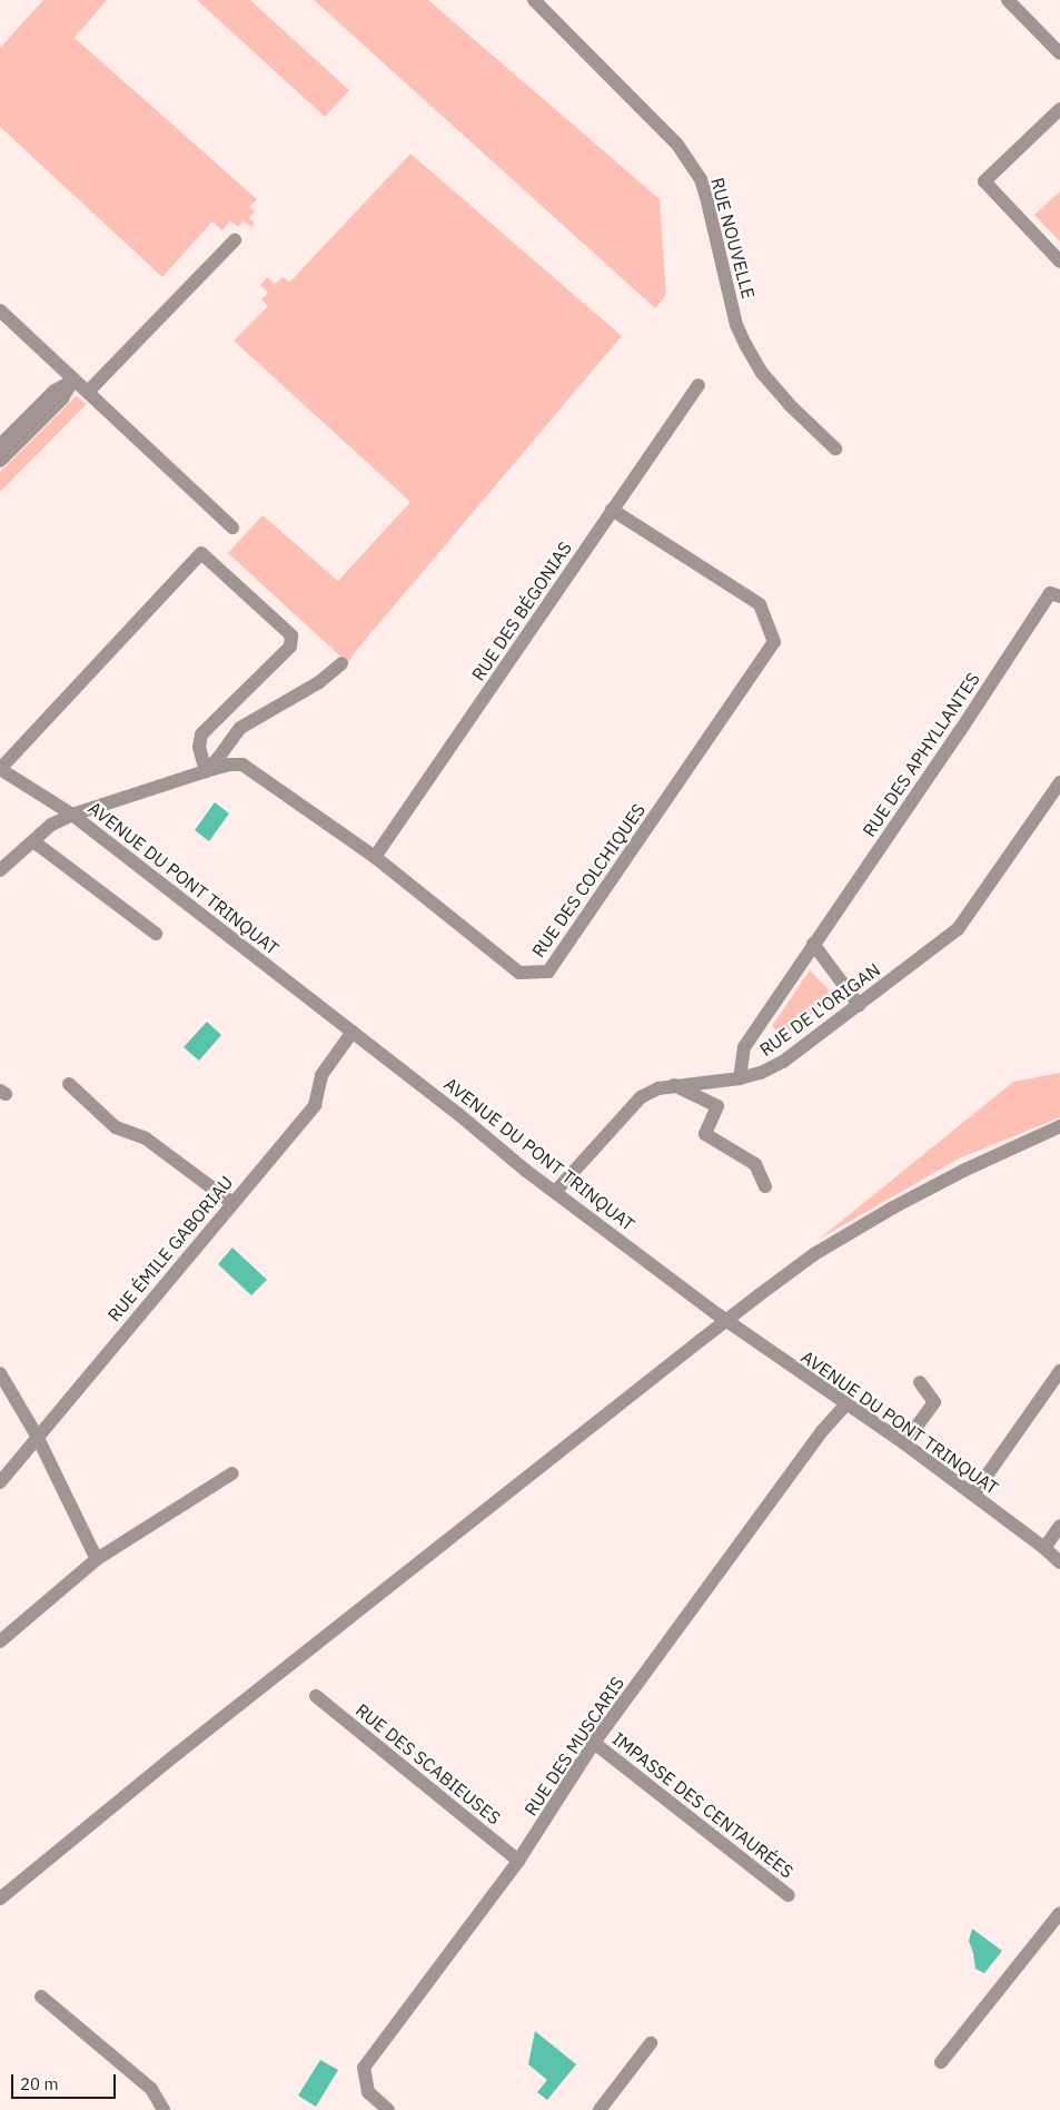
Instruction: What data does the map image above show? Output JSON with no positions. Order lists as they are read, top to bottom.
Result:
{
  "streets": {
    "street": [
      "RUE NOUVELLE",
      "RUE DES BÉGONIAS",
      "RUE DES APHYLLANTES",
      "AVENUE DU PONT TRINQUAT",
      "RUE DES COLCHIQUES",
      "RUE DE L'ORIGAN",
      "RUE ÉMILE GABORIAU",
      "RUE DES MUSCARIS",
      "RUE DES SCABIEUSES",
      "IMPASSE DES CENTAURÉES"
    ]
  },
  "crossings": [
    ["RUE DES BÉGONIAS", "RUE DES COLCHIQUES"],
    ["RUE DES APHYLLANTES", "RUE DE L'ORIGAN"],
    ["AVENUE DU PONT TRINQUAT", "RUE DES COLCHIQUES"],
    ["AVENUE DU PONT TRINQUAT", "RUE DE L'ORIGAN"],
    ["AVENUE DU PONT TRINQUAT", "RUE ÉMILE GABORIAU"],
    ["AVENUE DU PONT TRINQUAT", "RUE DES MUSCARIS"],
    ["RUE DES MUSCARIS", "RUE DES SCABIEUSES"],
    ["RUE DES MUSCARIS", "IMPASSE DES CENTAURÉES"]
  ],
  "scale_bar": "20 m"
}
